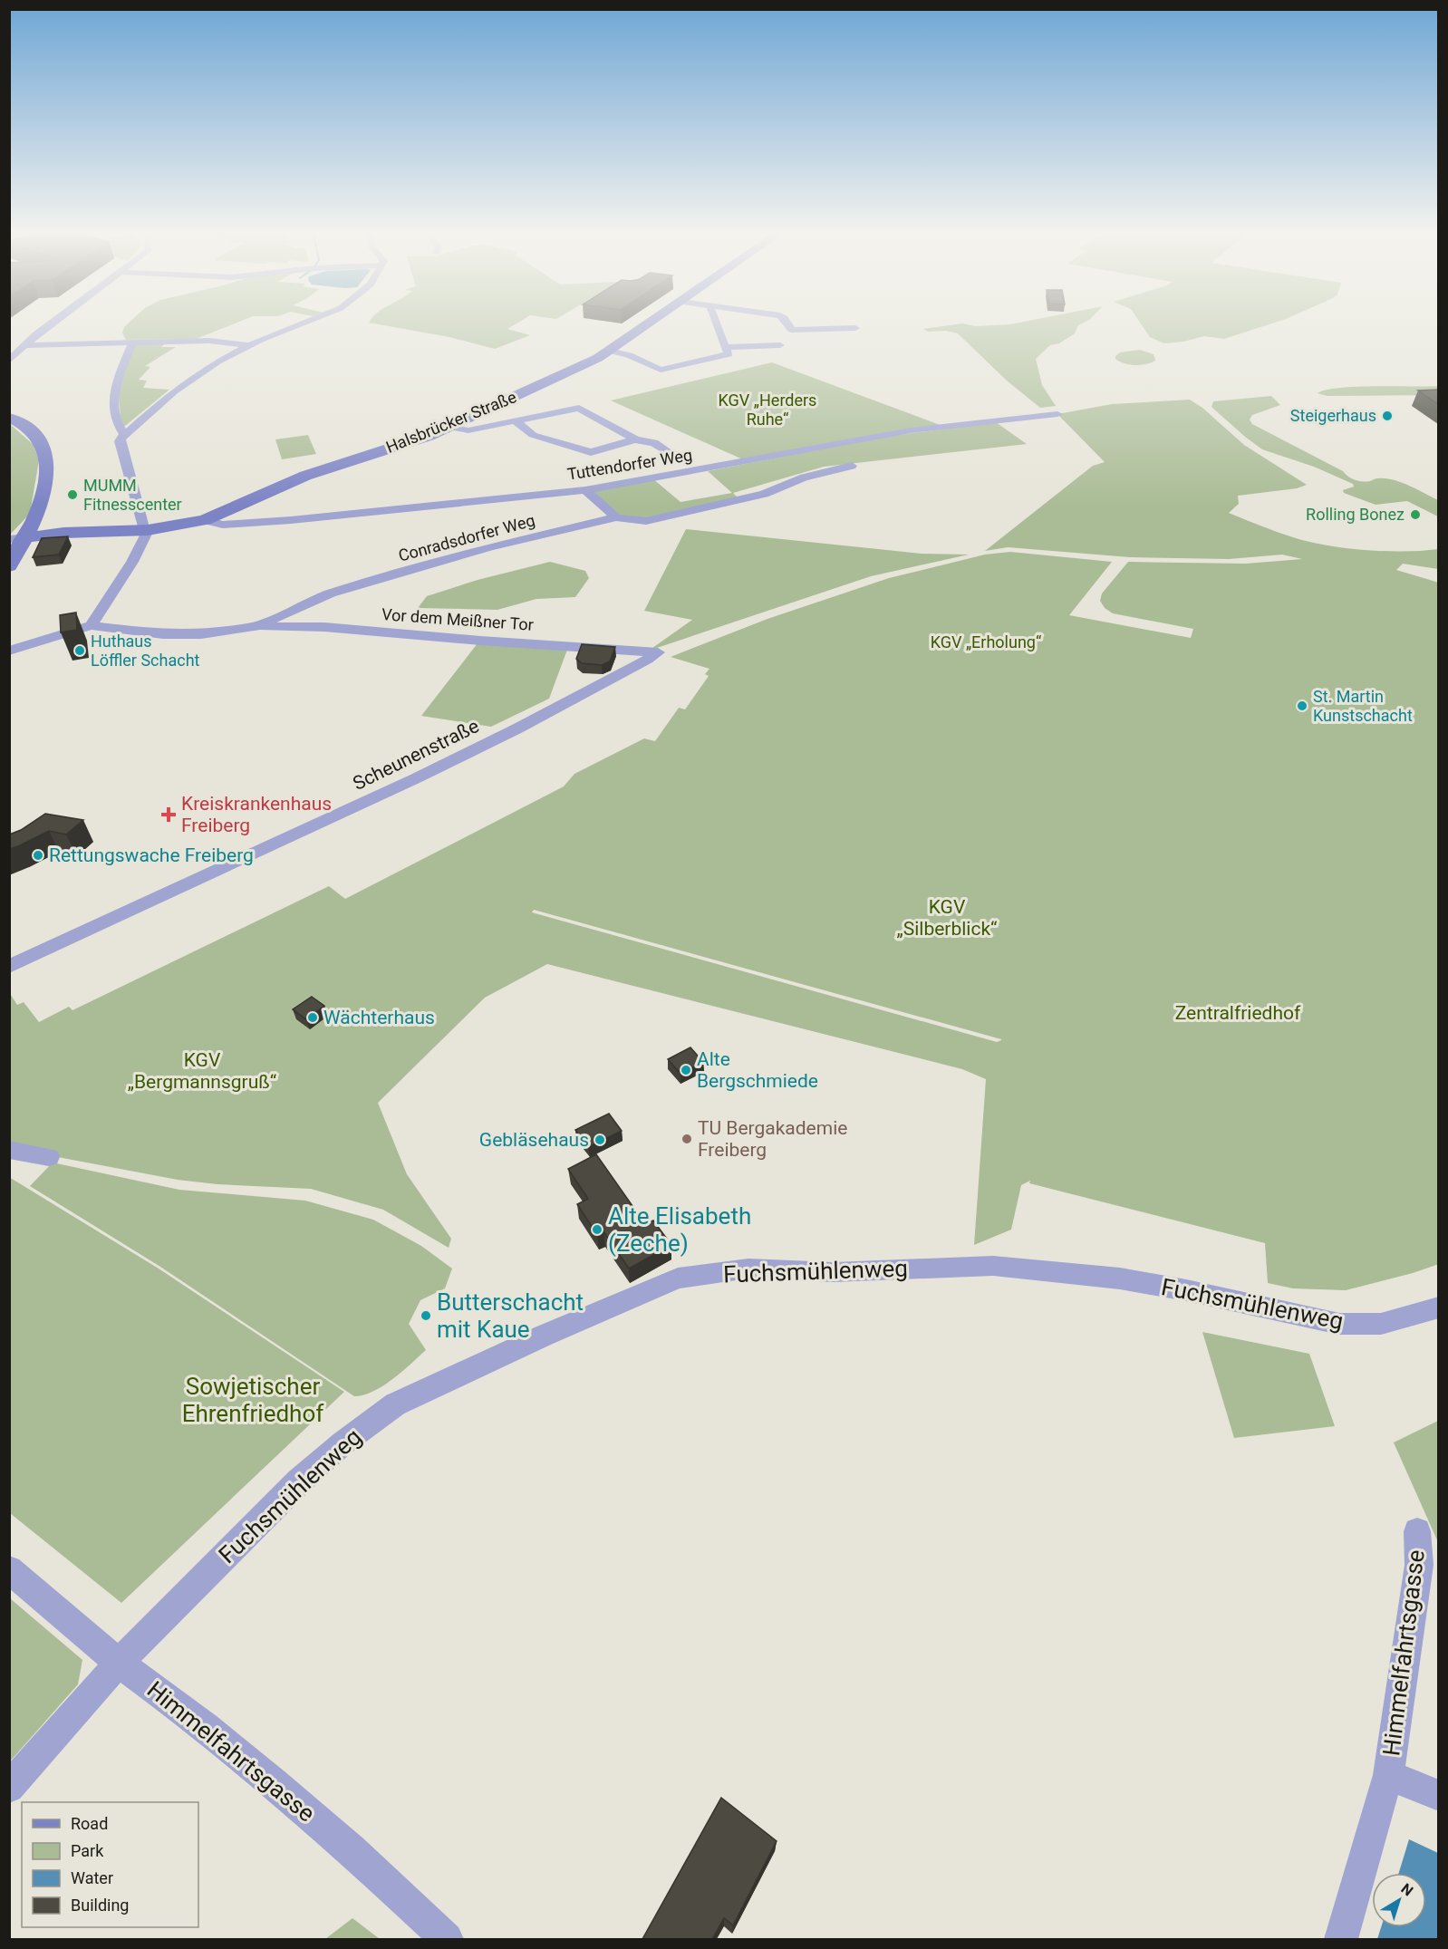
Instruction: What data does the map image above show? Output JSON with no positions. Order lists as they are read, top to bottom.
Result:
{
  "streets": {
    "main road": ["Halsbrücker Straße"],
    "street": [
      "Tuttendorfer Weg",
      "Conradsdorfer Weg",
      "Vor dem Meißner Tor",
      "Scheunenstraße",
      "Fuchsmühlenweg",
      "Himmelfahrtsgasse"
    ]
  },
  "crossings": [
    ["Halsbrücker Straße", "Tuttendorfer Weg"],
    ["Conradsdorfer Weg", "Vor dem Meißner Tor"],
    ["Vor dem Meißner Tor", "Scheunenstraße"],
    ["Fuchsmühlenweg", "Himmelfahrtsgasse"]
  ],
  "parks": [
    "KGV „Herders Ruhe“",
    "KGV „Erholung“",
    "KGV „Silberblick“",
    "Zentralfriedhof",
    "KGV „Bergmannsgruß“",
    "Sowjetischer Ehrenfriedhof"
  ],
  "places": {
    "other": [
      "Steigerhaus",
      "MUMM Fitnesscenter",
      "Rolling Bonez",
      "Huthaus Löffler Schacht",
      "St. Martin Kunstschacht",
      "Rettungswache Freiberg",
      "Wächterhaus",
      "Alte Bergschmiede",
      "TU Bergakademie Freiberg",
      "Gebläsehaus",
      "Alte Elisabeth (Zeche)",
      "Butterschacht mit Kaue"
    ],
    "health": ["Kreiskrankenhaus Freiberg"]
  },
  "legend": [
    "Road",
    "Park",
    "Water",
    "Building"
  ],
  "north": "top right"
}
